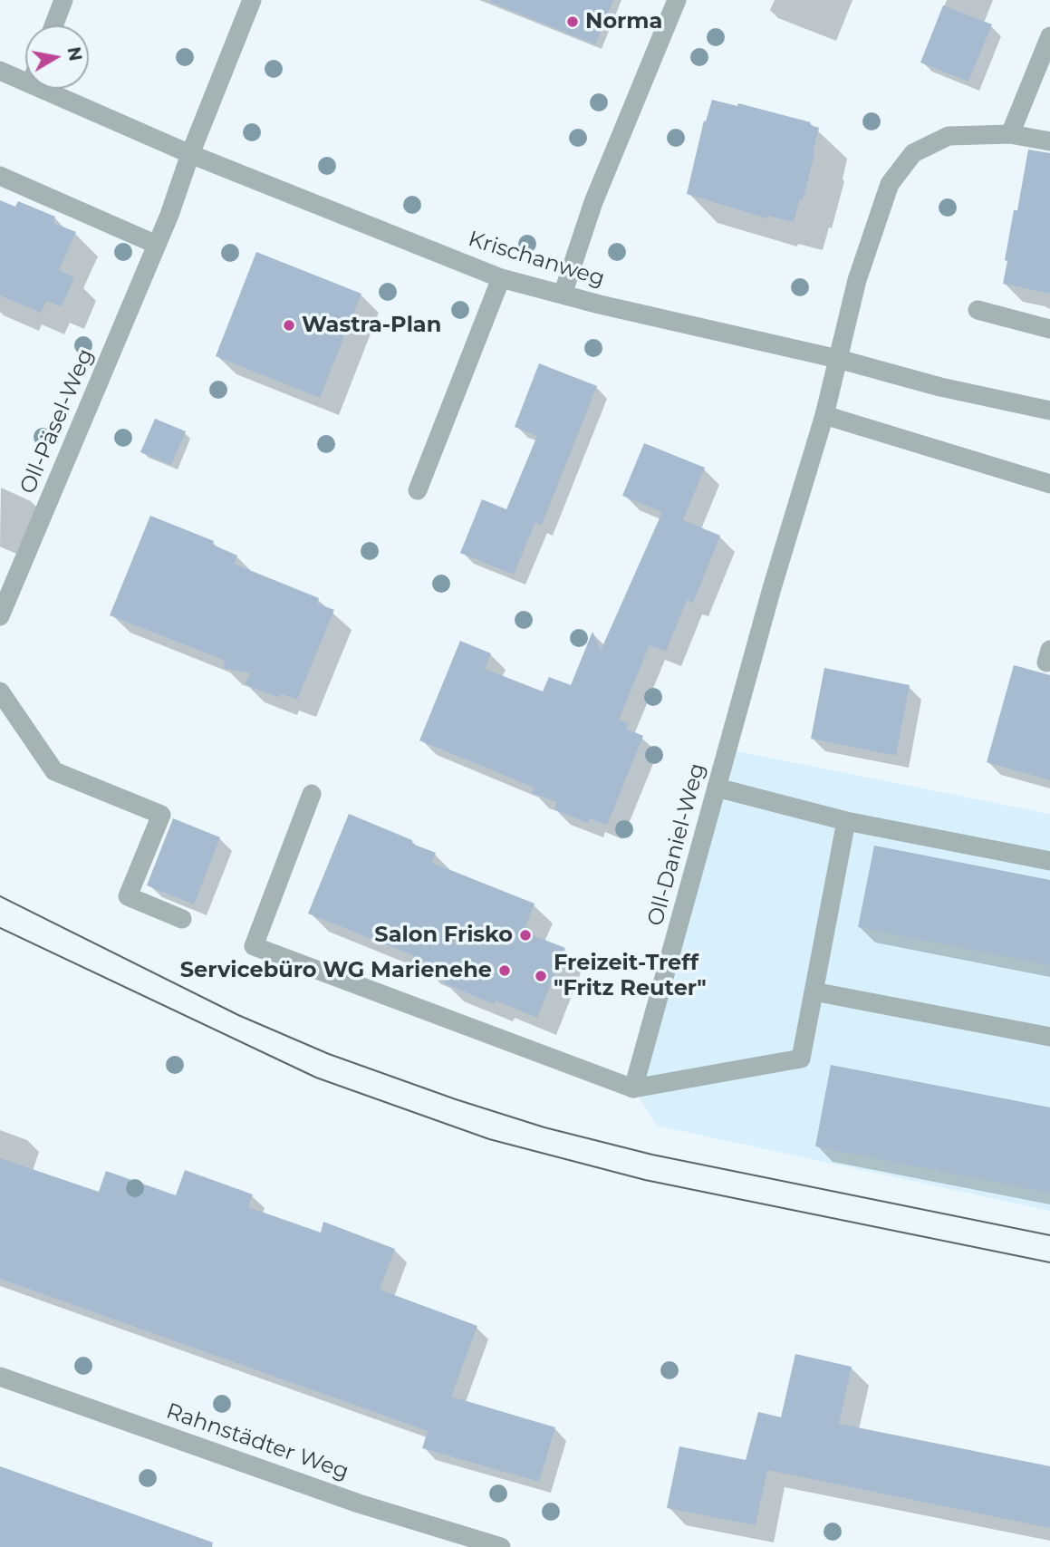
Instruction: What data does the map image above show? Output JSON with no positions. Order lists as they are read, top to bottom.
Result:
{
  "streets": {
    "street": [
      "Krischanweg",
      "Oll-Päsel-Weg",
      "Oll-Daniel-Weg",
      "Rahnstädter Weg"
    ]
  },
  "crossings": [
    ["Krischanweg", "Oll-Päsel-Weg"],
    ["Krischanweg", "Oll-Daniel-Weg"]
  ],
  "places": [
    "Norma",
    "Wastra-Plan",
    "Salon Frisko",
    "Servicebüro WG Marienehe",
    "Freizeit-Treff \"Fritz Reuter\""
  ],
  "north": "right"
}
